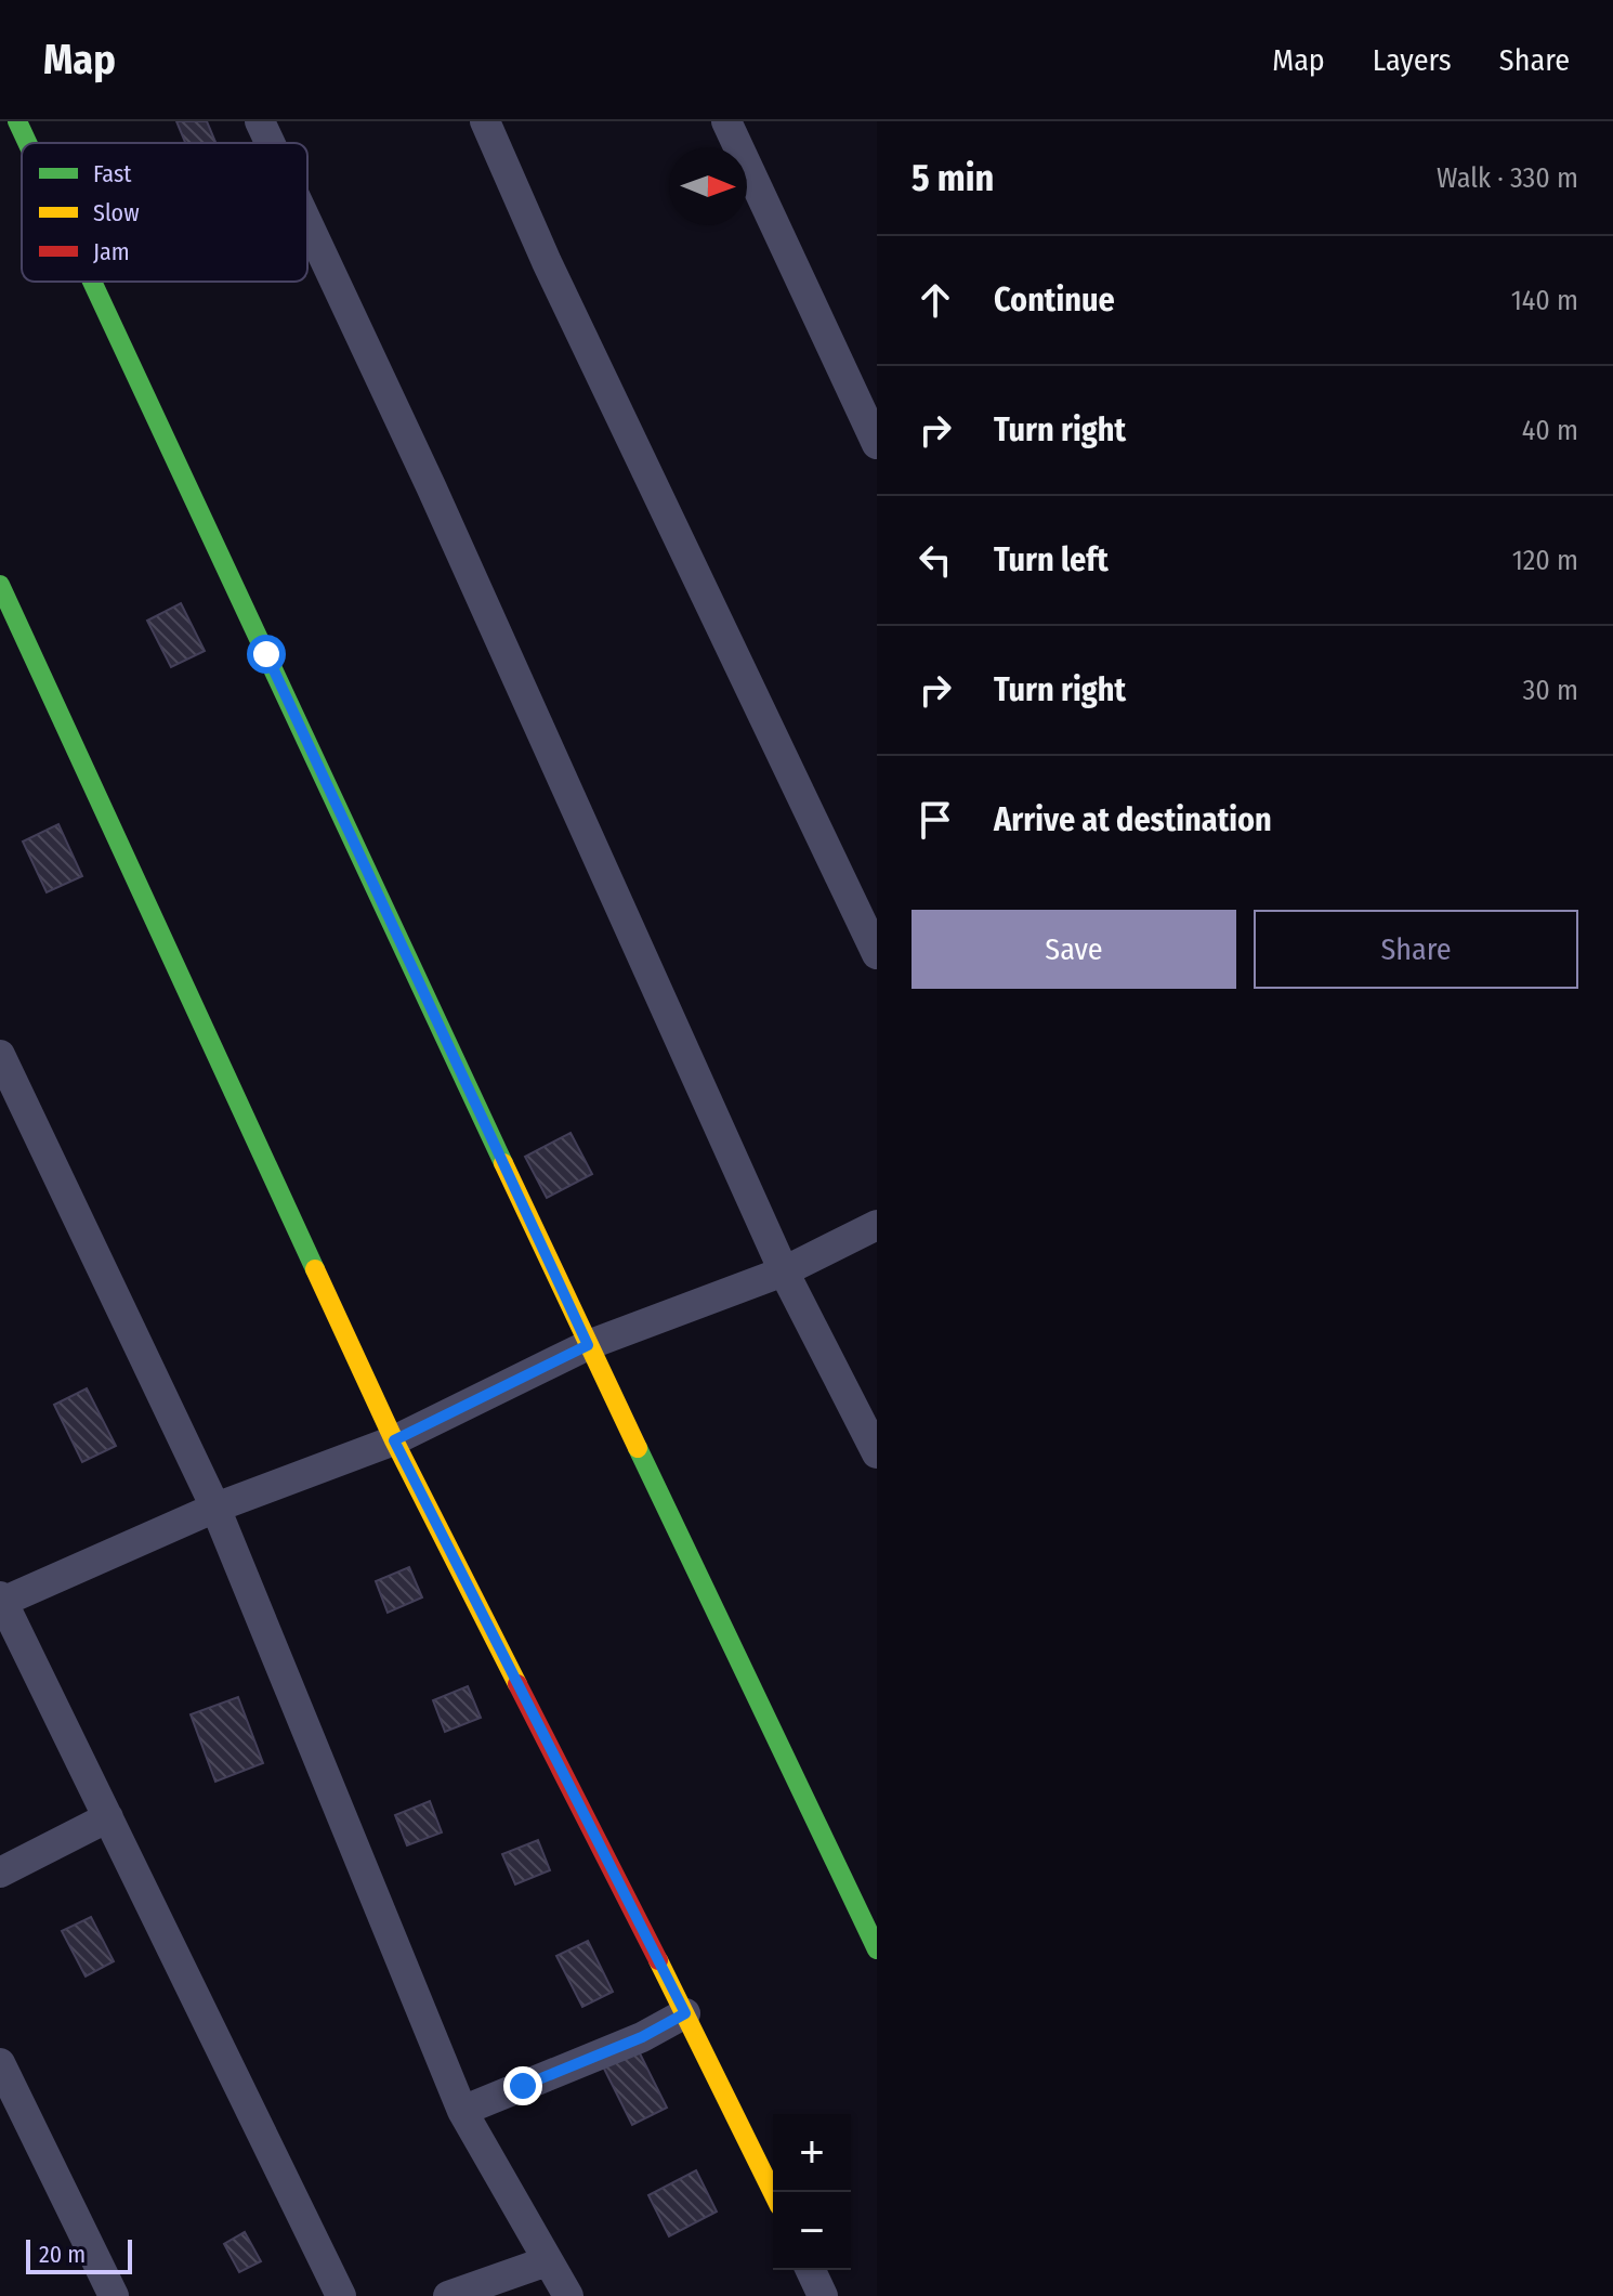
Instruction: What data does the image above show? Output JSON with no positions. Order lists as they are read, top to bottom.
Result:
{
  "legend": ["Fast", "Slow", "Jam"],
  "scale_bar": "20 m",
  "north": "right",
  "page": {
    "header": "Map",
    "nav": ["Map", "Layers", "Share"],
    "heading": ["5 min", "Walk · 330 m"],
    "list": [
      ["Continue", "140 m"],
      ["Turn right", "40 m"],
      ["Turn left", "120 m"],
      ["Turn right", "30 m"],
      "Arrive at destination"
    ],
    "buttons": ["Save", "Share"],
    "map_buttons": ["+", "−"],
    "scale": "20 m"
  }
}
